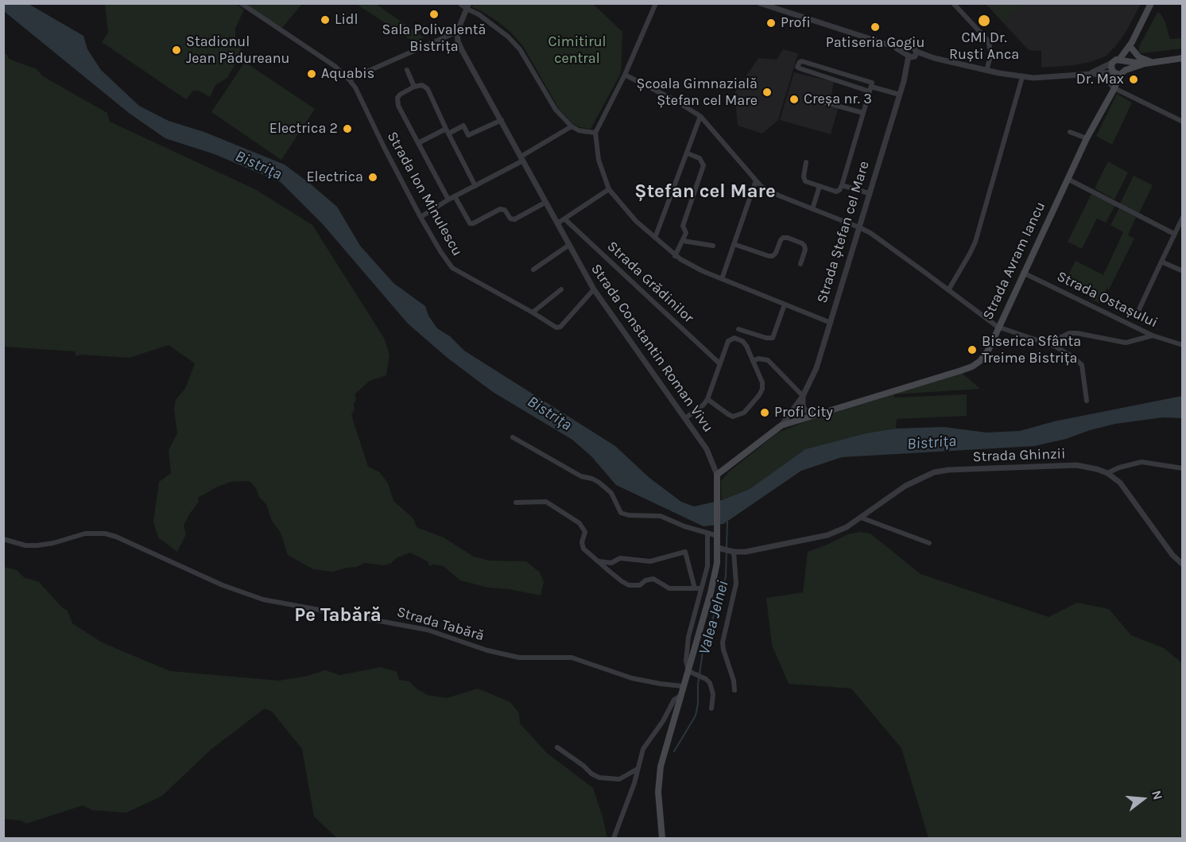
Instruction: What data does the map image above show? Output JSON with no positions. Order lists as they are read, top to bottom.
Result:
{
  "streets": {
    "main road": ["Strada Ștefan cel Mare", "Strada Avram Iancu"],
    "street": [
      "Strada Ion Minulescu",
      "Strada Grădinilor",
      "Strada Ostașului",
      "Strada Constantin Roman Vivu",
      "Strada Ghinzii",
      "Strada Tabără"
    ]
  },
  "crossings": [
    ["Strada Ion Minulescu", "Strada Constantin Roman Vivu"],
    ["Strada Ștefan cel Mare", "Strada Avram Iancu"],
    ["Strada Ștefan cel Mare", "Strada Constantin Roman Vivu"],
    ["Strada Avram Iancu", "Strada Ostașului"]
  ],
  "districts": ["Ștefan cel Mare", "Pe Tabără"],
  "water": ["Bistrița", "Valea Jelnei"],
  "parks": ["Cimitirul central"],
  "places": [
    "Sala Polivalentă Bistrița",
    "Lidl",
    "CMI Dr. Ruști Anca",
    "Profi",
    "Patiseria Gogiu",
    "Stadionul Jean Pădureanu",
    "Aquabis",
    "Dr. Max",
    "Școala Gimnazială Ștefan cel Mare",
    "Creșa nr. 3",
    "Electrica 2",
    "Electrica",
    "Biserica Sfânta Treime Bistrița",
    "Profi City"
  ],
  "north": "right"
}
